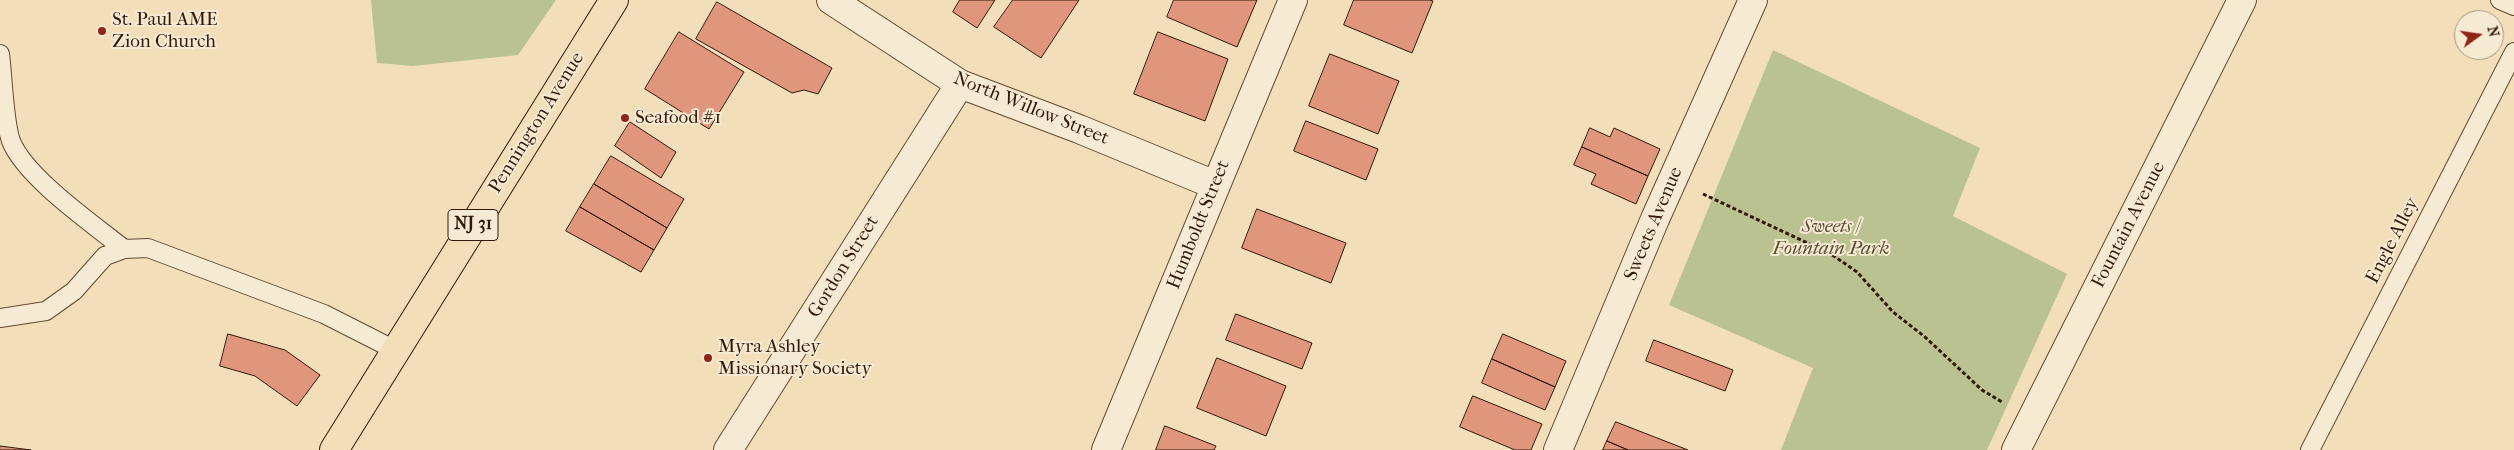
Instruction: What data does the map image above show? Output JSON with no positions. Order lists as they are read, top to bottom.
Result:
{
  "streets": {
    "main road": ["Pennington Avenue", "NJ 31"],
    "street": [
      "North Willow Street",
      "Sweets Avenue",
      "Humboldt Street",
      "Fountain Avenue",
      "Gordon Street"
    ],
    "lane": ["Engle Alley"]
  },
  "crossings": [
    ["North Willow Street", "Humboldt Street"],
    ["North Willow Street", "Gordon Street"]
  ],
  "parks": ["Sweets / Fountain Park"],
  "places": ["St. Paul AME Zion Church", "Seafood #1", "Myra Ashley Missionary Society"],
  "north": "right"
}
